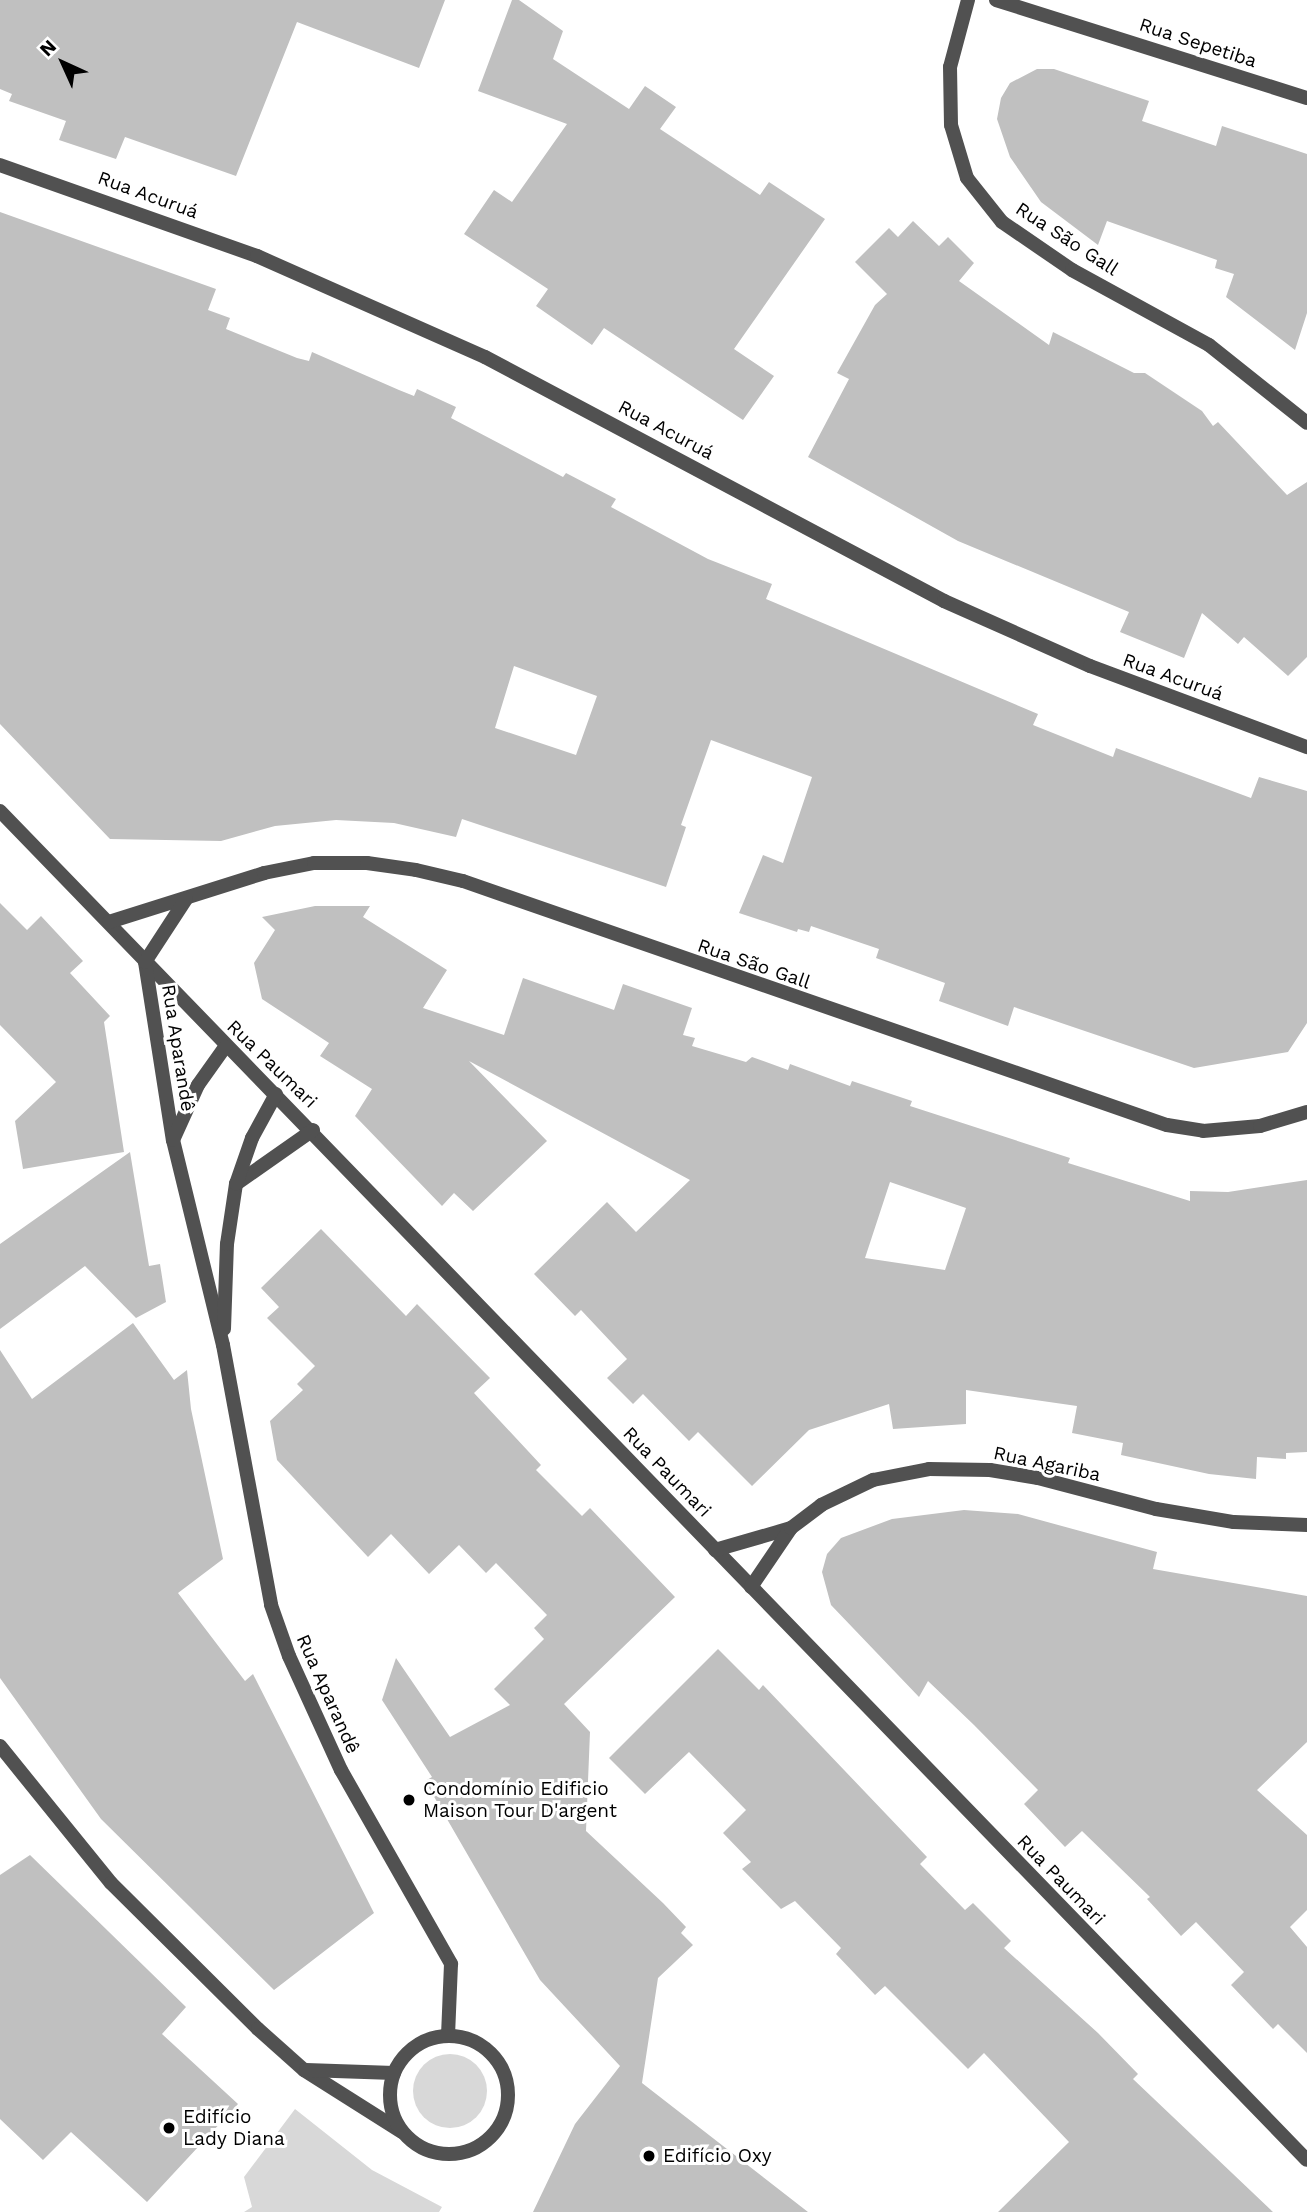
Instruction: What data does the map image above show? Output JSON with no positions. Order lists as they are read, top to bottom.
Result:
{
  "streets": {
    "street": [
      "Rua Sepetiba",
      "Rua Acuruá",
      "Rua São Gall",
      "Rua Aparandê",
      "Rua Paumari",
      "Rua Agariba"
    ]
  },
  "crossings": [
    ["Rua São Gall", "Rua Paumari"],
    ["Rua Aparandê", "Rua Paumari"],
    ["Rua Paumari", "Rua Agariba"]
  ],
  "places": ["Condomínio Edificio Maison Tour D'argent", "Edifício Lady Diana", "Edifício Oxy"],
  "north": "top left"
}
